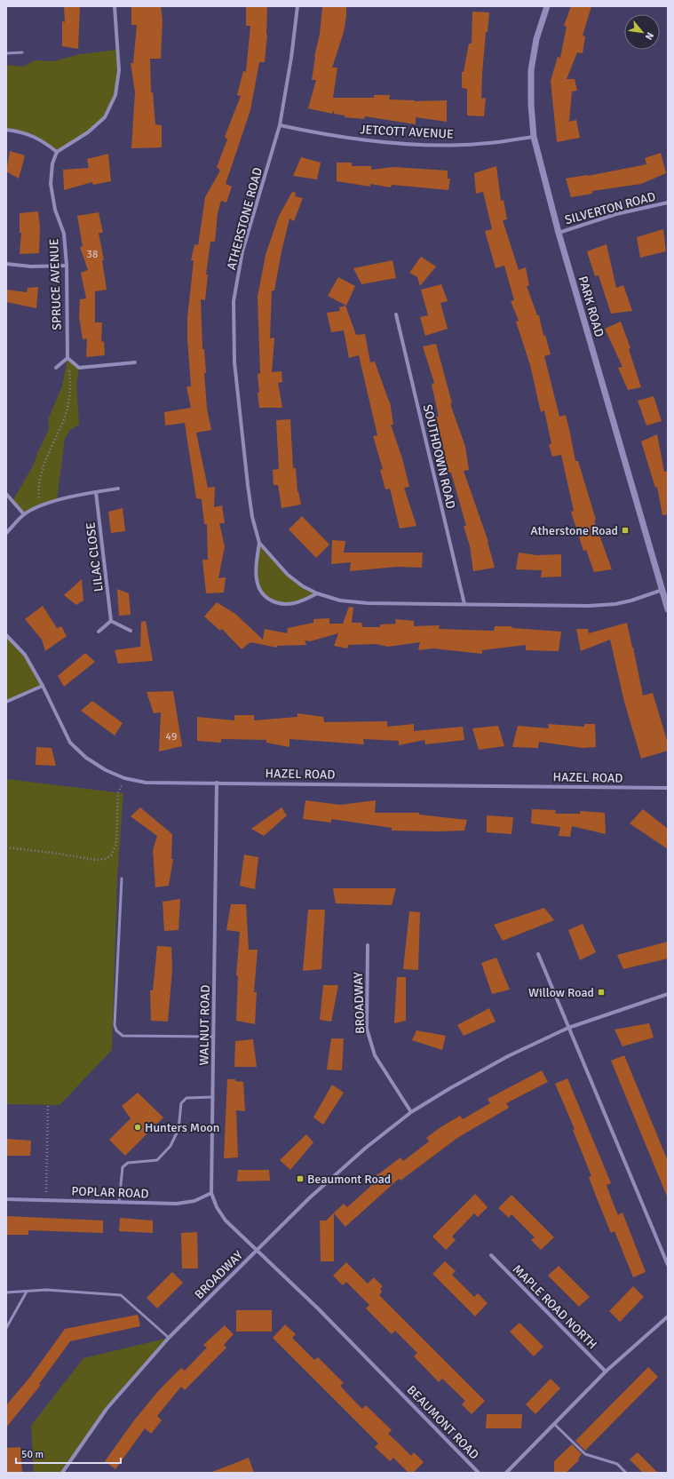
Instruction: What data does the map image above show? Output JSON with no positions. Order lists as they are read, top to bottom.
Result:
{
  "streets": {
    "street": [
      "JETCOTT AVENUE",
      "SILVERTON ROAD",
      "ATHERSTONE ROAD",
      "SPRUCE AVENUE",
      "PARK ROAD",
      "SOUTHDOWN ROAD",
      "LILAC CLOSE",
      "HAZEL ROAD",
      "BROADWAY",
      "WALNUT ROAD",
      "POPLAR ROAD",
      "MAPLE ROAD NORTH",
      "BEAUMONT ROAD"
    ]
  },
  "crossings": [
    ["JETCOTT AVENUE", "ATHERSTONE ROAD"],
    ["JETCOTT AVENUE", "PARK ROAD"],
    ["SILVERTON ROAD", "PARK ROAD"],
    ["ATHERSTONE ROAD", "PARK ROAD"],
    ["ATHERSTONE ROAD", "SOUTHDOWN ROAD"],
    ["HAZEL ROAD", "WALNUT ROAD"],
    ["BROADWAY", "WALNUT ROAD"],
    ["BROADWAY", "BEAUMONT ROAD"],
    ["WALNUT ROAD", "POPLAR ROAD"],
    ["WALNUT ROAD", "BEAUMONT ROAD"]
  ],
  "places": {
    "transit": ["Atherstone Road", "Willow Road", "Beaumont Road"],
    "other": ["Hunters Moon"]
  },
  "house_numbers": ["38", "49"],
  "scale_bar": "50 m",
  "north": "bottom right"
}
